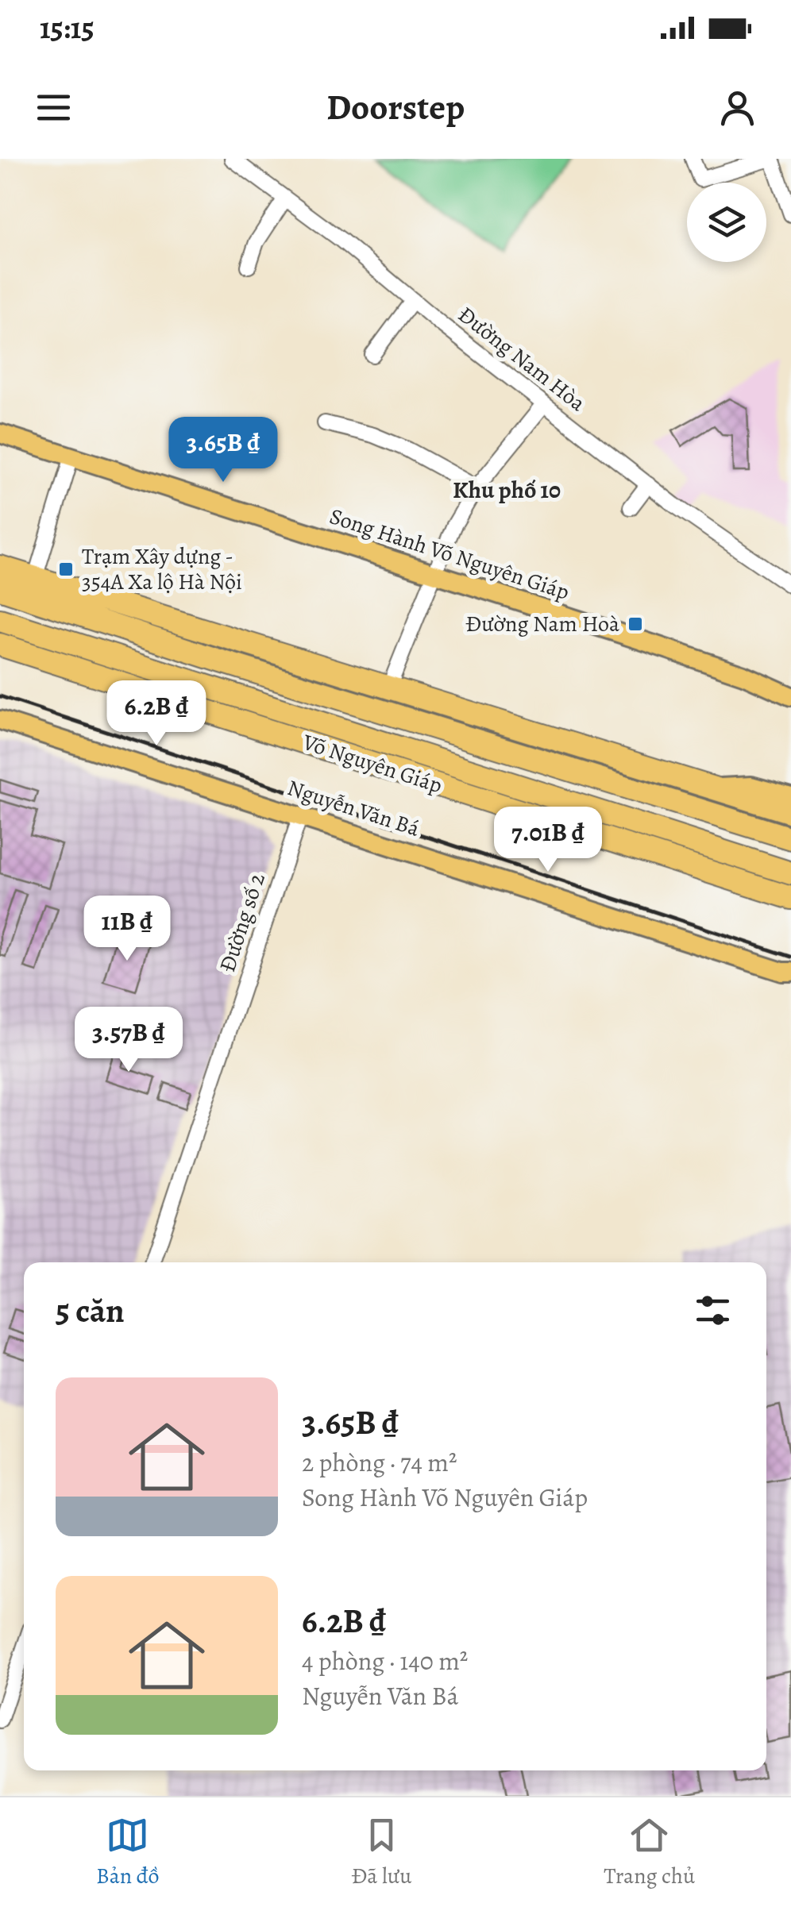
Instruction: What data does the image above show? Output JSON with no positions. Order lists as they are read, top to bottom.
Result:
{
  "streets": {
    "highway": ["Võ Nguyên Giáp"],
    "main road": ["Song Hành Võ Nguyên Giáp", "Nguyễn Văn Bá"],
    "street": ["Đường Nam Hòa", "Đường số 2"]
  },
  "crossings": [
    ["Nguyễn Văn Bá", "Đường số 2"]
  ],
  "districts": ["Khu phố 10"],
  "places": {
    "transit": ["Trạm Xây dựng - 354A Xa lộ Hà Nội", "Đường Nam Hoà"]
  },
  "page": {
    "status": "15:15",
    "header": "Doorstep",
    "price": [
      "3.65B ₫",
      "6.2B ₫",
      "7.01B ₫",
      "11B ₫",
      "3.57B ₫"
    ],
    "heading": "5 căn",
    "list": [
      {
        "name": "3.65B ₫",
        "note": "2 phòng · 74 m² · Song Hành Võ Nguyên Giáp"
      },
      {
        "name": "6.2B ₫",
        "note": "4 phòng · 140 m² · Nguyễn Văn Bá"
      }
    ],
    "tabs": ["Bản đồ", "Đã lưu", "Trang chủ"]
  }
}
